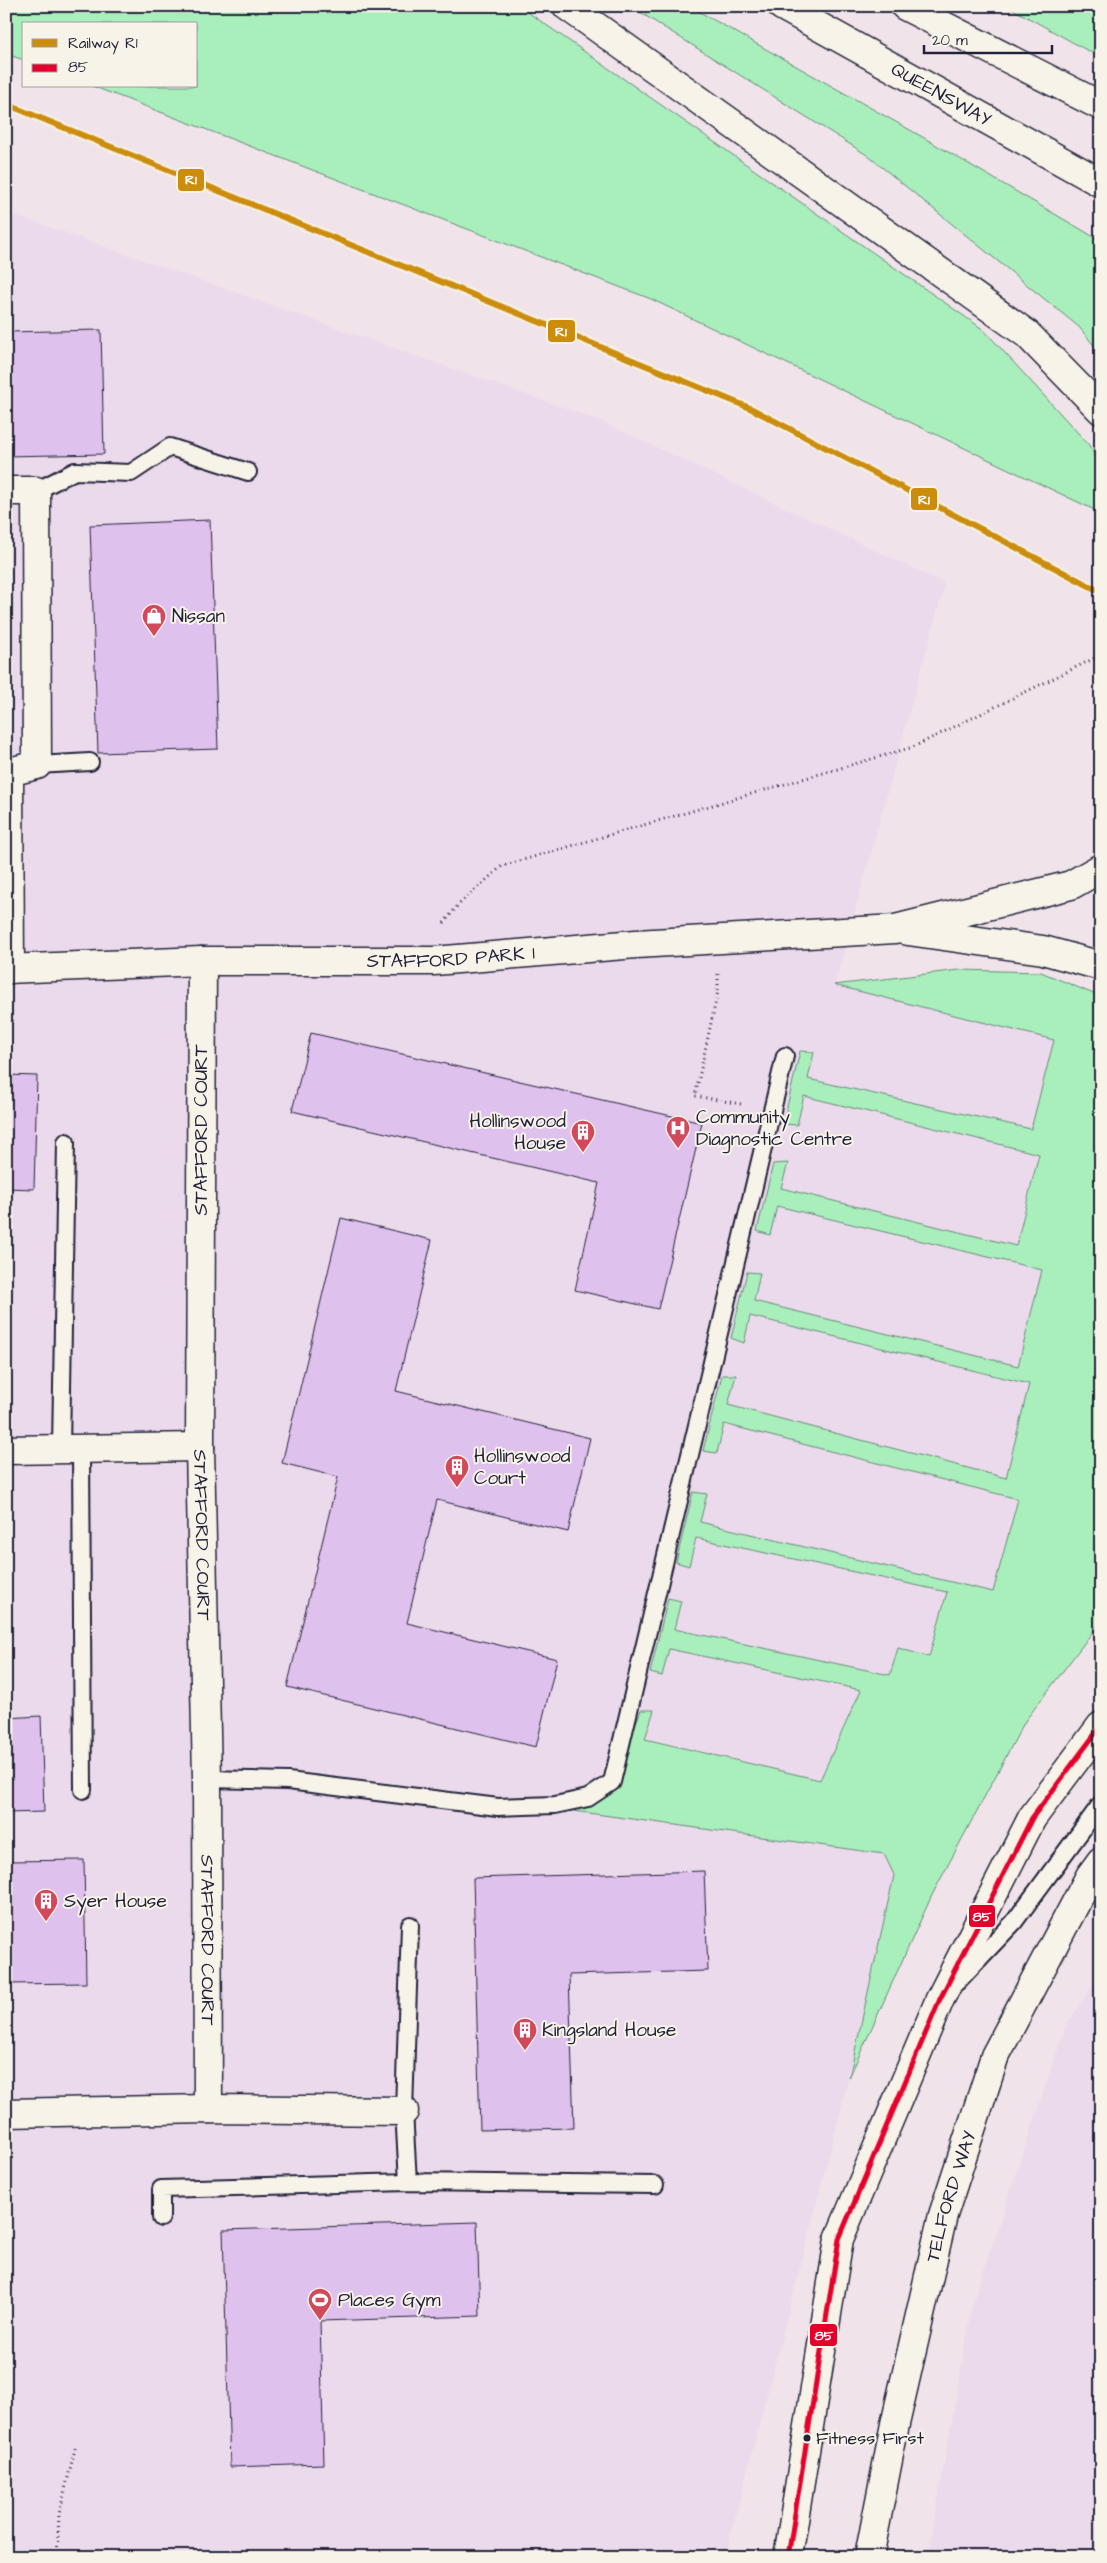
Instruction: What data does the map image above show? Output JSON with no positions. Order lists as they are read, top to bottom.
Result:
{
  "streets": {
    "main road": [
      "QUEENSWAY",
      "STAFFORD PARK 1",
      "STAFFORD COURT",
      "TELFORD WAY"
    ]
  },
  "crossings": [
    ["STAFFORD PARK 1", "STAFFORD COURT"]
  ],
  "places": {
    "shop": ["Nissan"],
    "hospital": ["Community Diagnostic Centre"],
    "building": [
      "Hollinswood House",
      "Hollinswood Court",
      "Syer House",
      "Kingsland House"
    ],
    "sports": ["Places Gym"],
    "other": ["Fitness First"]
  },
  "lines": ["rail line R1", "transit line 85"],
  "legend": ["Railway R1", "85"],
  "scale_bar": "20 m"
}
